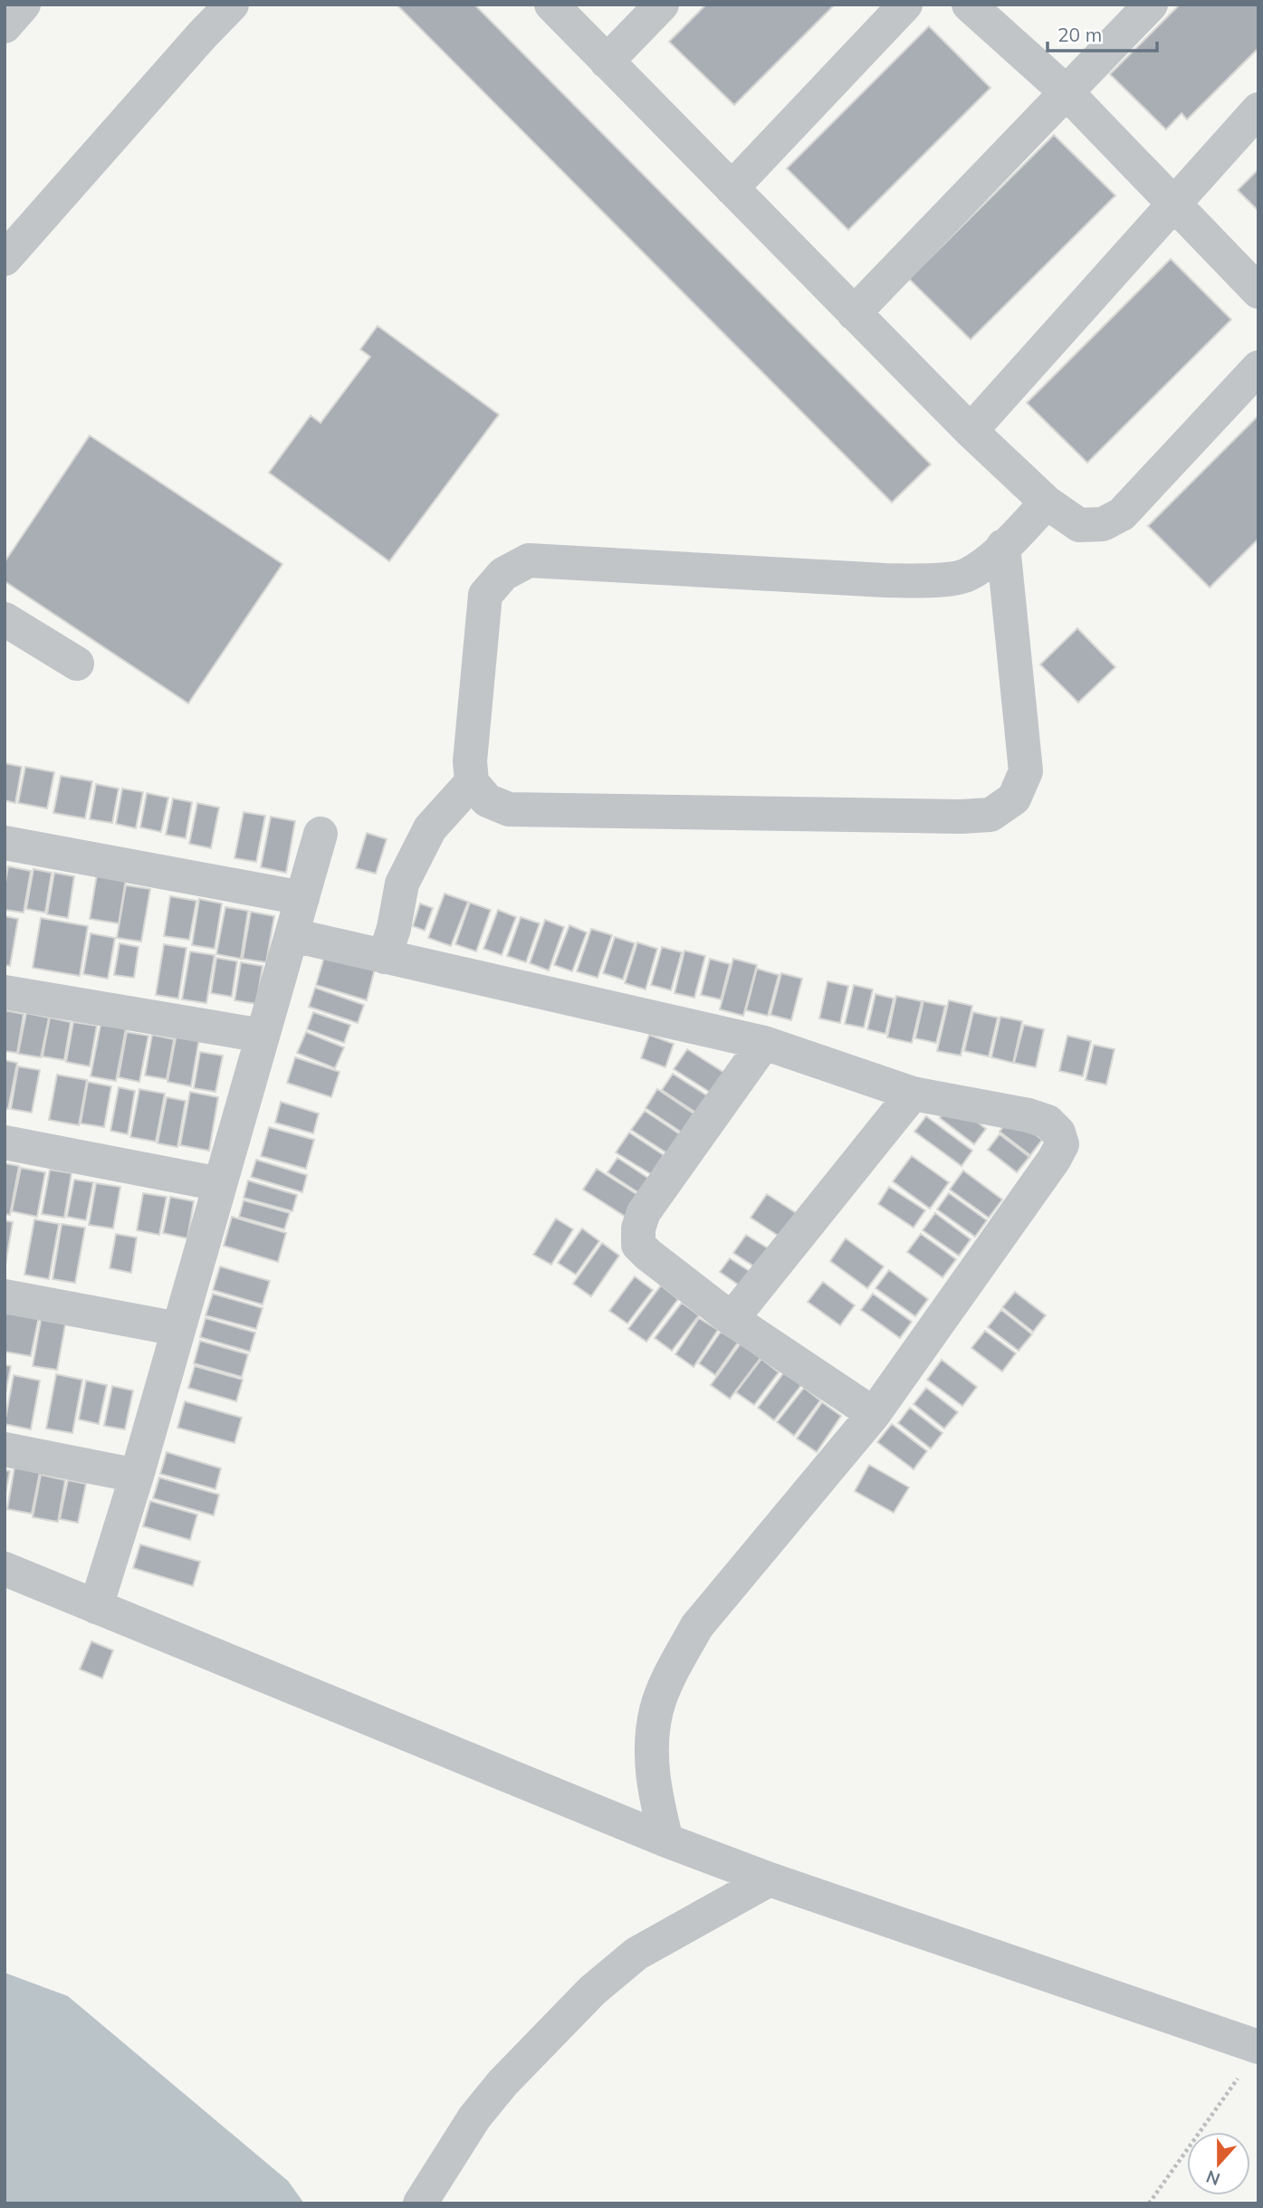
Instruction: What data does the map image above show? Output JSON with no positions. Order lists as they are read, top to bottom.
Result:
{
  "scale_bar": "20 m",
  "north": "bottom"
}
